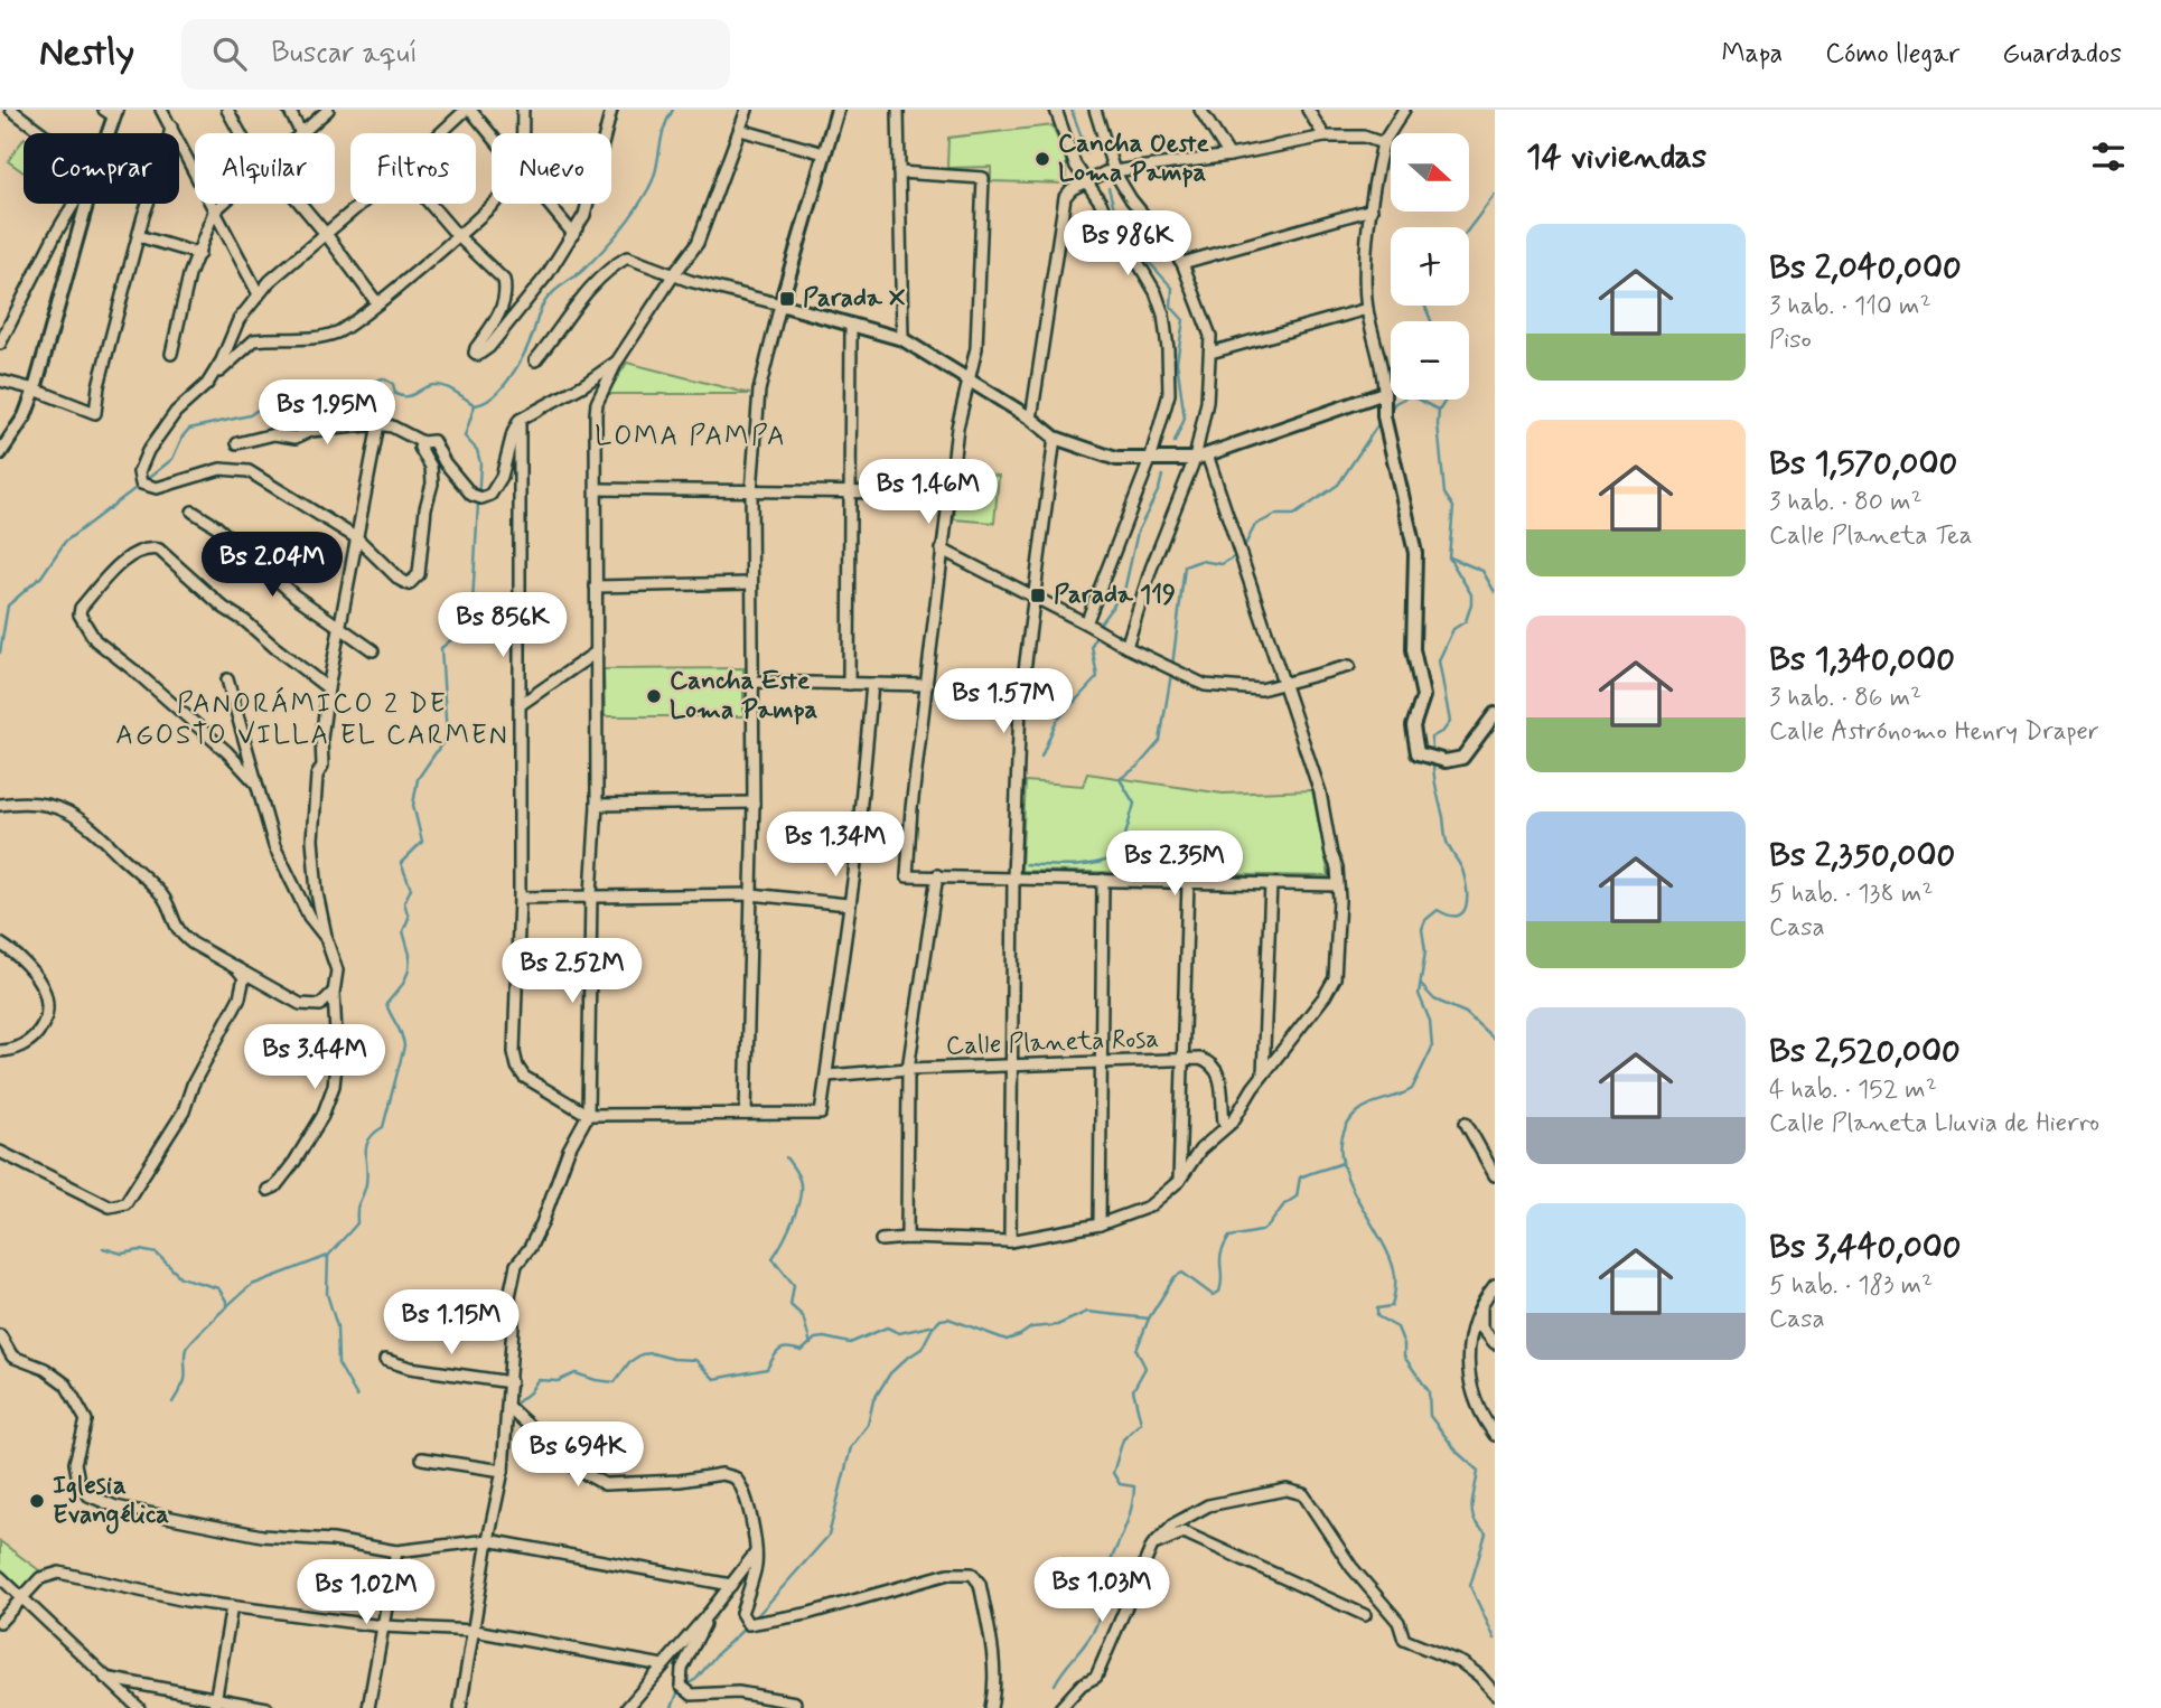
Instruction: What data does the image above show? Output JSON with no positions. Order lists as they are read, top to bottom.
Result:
{
  "streets": {
    "street": ["Calle Planeta Rosa"]
  },
  "districts": ["LOMA PAMPA", "PANORÁMICO 2 DE AGOSTO VILLA EL CARMEN"],
  "places": {
    "other": ["Cancha Oeste Loma Pampa", "Cancha Este Loma Pampa", "Iglesia Evangélica"],
    "transit": ["Parada X", "Parada 119"]
  },
  "north": "right",
  "page": {
    "header": "Nestly",
    "search": "Buscar aquí",
    "nav": ["Mapa", "Cómo llegar", "Guardados"],
    "heading": "14 viviendas",
    "map_buttons": ["+", "−"],
    "chip": [
      "Comprar",
      "Alquilar",
      "Filtros",
      "Nuevo"
    ],
    "list": [
      {
        "name": "Bs 2,040,000",
        "note": "3 hab. · 110 m² · Piso"
      },
      {
        "name": "Bs 1,570,000",
        "note": "3 hab. · 80 m² · Calle Planeta Tea"
      },
      {
        "name": "Bs 1,340,000",
        "note": "3 hab. · 86 m² · Calle Astrónomo Henry Draper"
      },
      {
        "name": "Bs 2,350,000",
        "note": "5 hab. · 138 m² · Casa"
      },
      {
        "name": "Bs 2,520,000",
        "note": "4 hab. · 152 m² · Calle Planeta Lluvia de Hierro"
      },
      {
        "name": "Bs 3,440,000",
        "note": "5 hab. · 183 m² · Casa"
      }
    ],
    "price": [
      "Bs 986K",
      "Bs 1.95M",
      "Bs 1.46M",
      "Bs 2.04M",
      "Bs 856K",
      "Bs 1.57M",
      "Bs 1.34M",
      "Bs 2.35M",
      "Bs 2.52M",
      "Bs 3.44M",
      "Bs 1.15M",
      "Bs 694K",
      "Bs 1.03M",
      "Bs 1.02M"
    ]
  }
}
